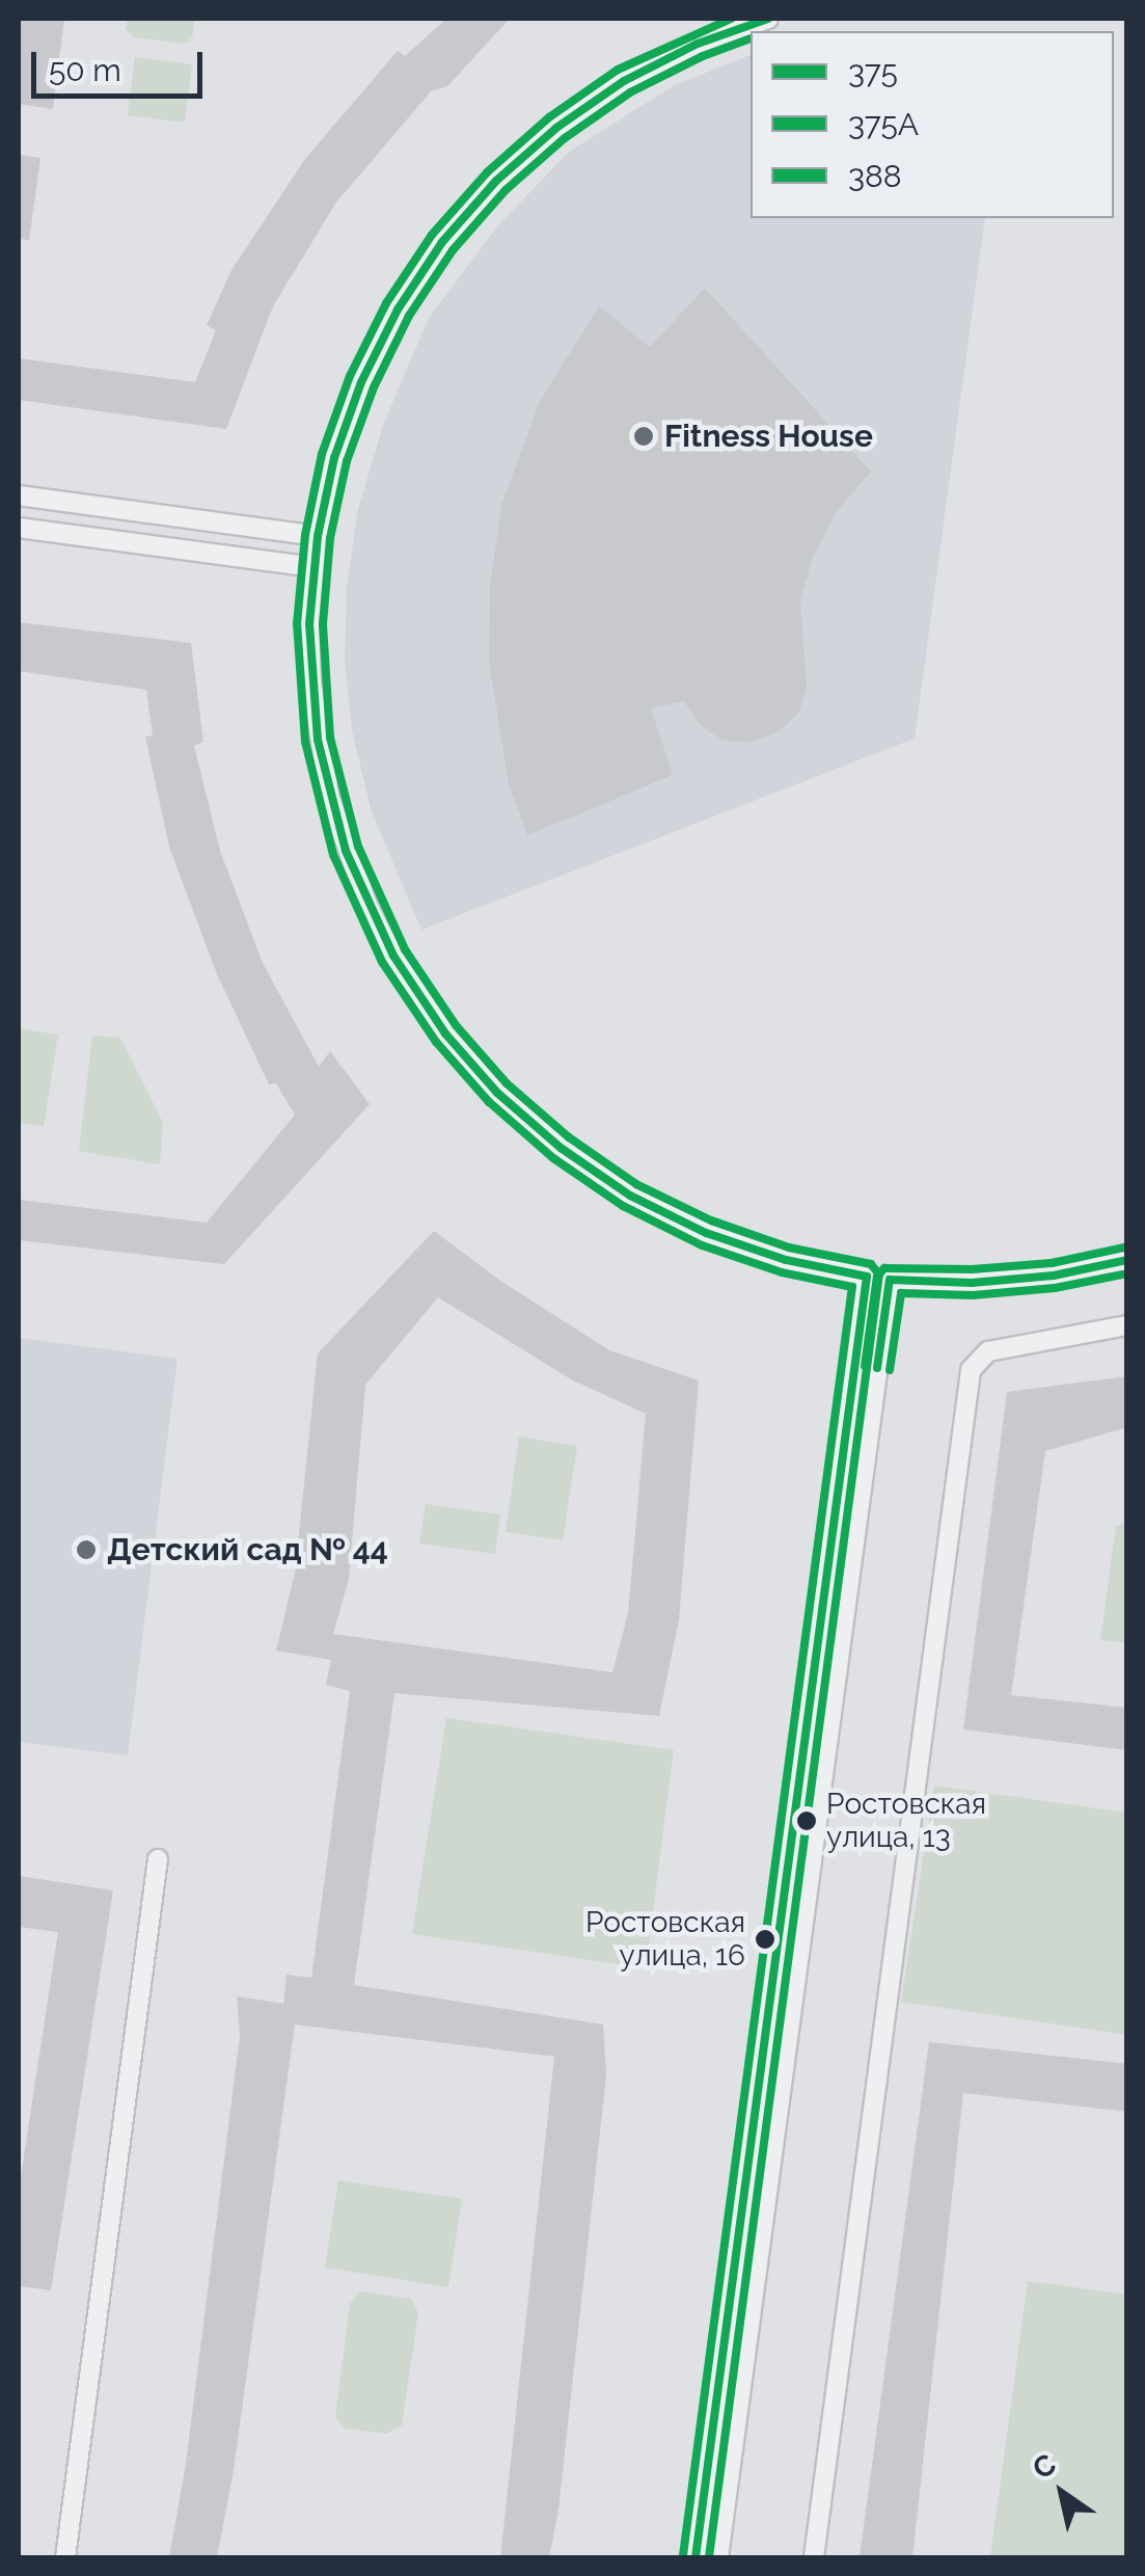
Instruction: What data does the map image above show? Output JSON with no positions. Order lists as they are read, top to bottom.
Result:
{
  "places": [
    "Fitness House",
    "Детский сад № 44",
    "Ростовская улица, 13",
    "Ростовская улица, 16"
  ],
  "lines": ["transit line 375", "transit line 388", "transit line 375А"],
  "legend": ["375", "375А", "388"],
  "scale_bar": "50 m",
  "north": "top left"
}
